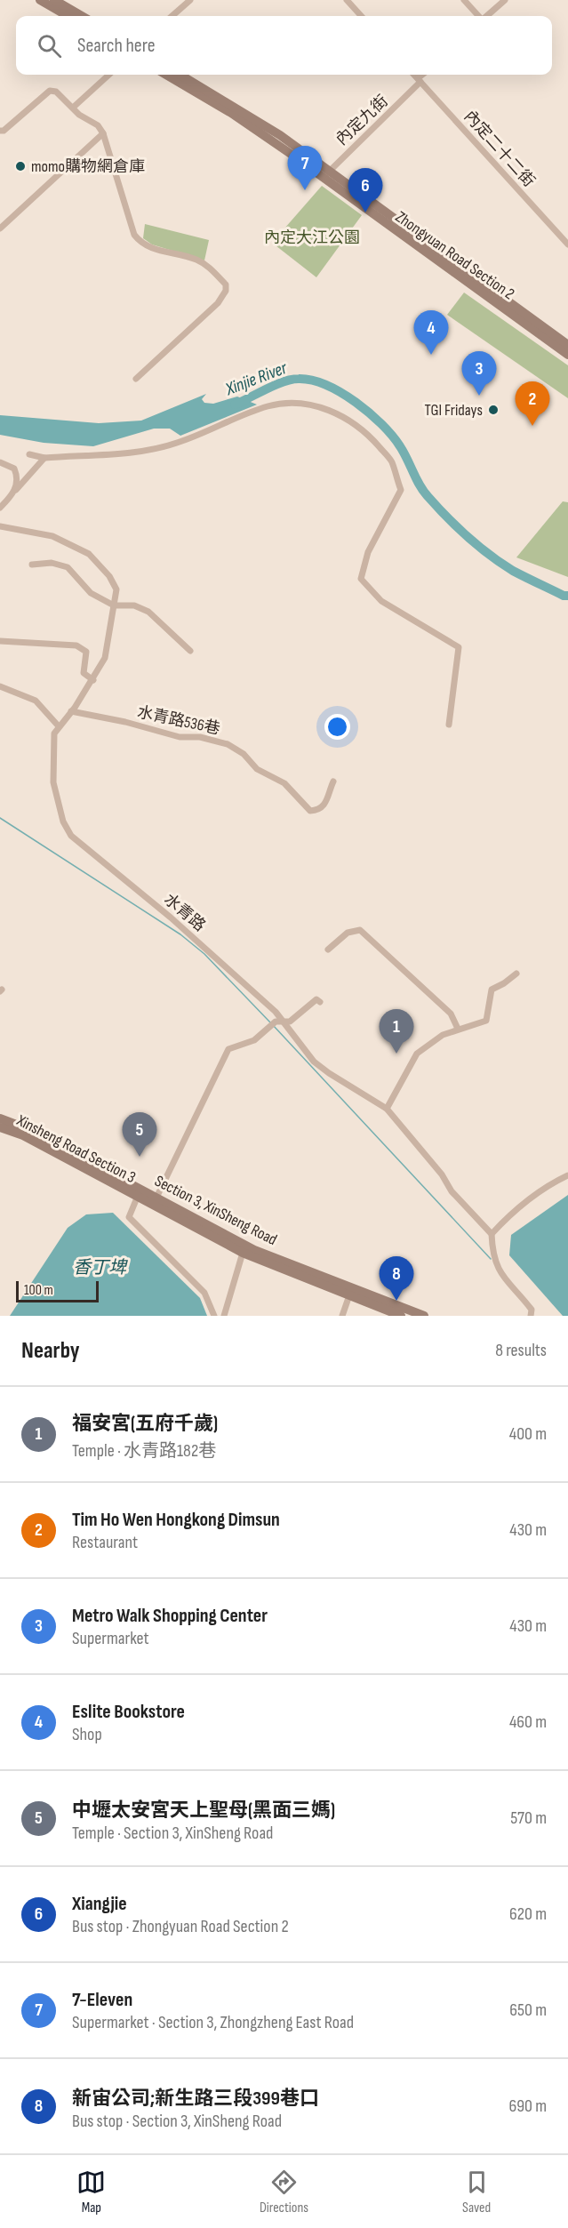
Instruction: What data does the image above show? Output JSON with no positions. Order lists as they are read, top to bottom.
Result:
{
  "streets": {
    "main road": ["Zhongyuan Road Section 2", "Xinsheng Road Section 3", "Section 3, XinSheng Road"],
    "street": [
      "內定九街",
      "內定二十二街",
      "水青路536巷",
      "水青路"
    ]
  },
  "crossings": [
    ["內定九街", "內定二十二街"],
    ["內定九街", "Zhongyuan Road Section 2"],
    ["水青路536巷", "水青路"],
    ["Xinsheng Road Section 3", "Section 3, XinSheng Road"]
  ],
  "water": ["Xinjie River", "香丁埤"],
  "parks": ["內定大江公園"],
  "places": ["momo購物網倉庫", "TGI Fridays"],
  "scale_bar": "100 m",
  "page": {
    "search": "Search here",
    "pins": [
      "7",
      "6",
      "4",
      "3",
      "2",
      "1",
      "5",
      "8"
    ],
    "scale": "100 m",
    "heading": ["Nearby", "8 results"],
    "list": [
      {
        "mark": "1",
        "name": "福安宮(五府千歲)",
        "note": "Temple · 水青路182巷",
        "value": "400 m"
      },
      {
        "mark": "2",
        "name": "Tim Ho Wen Hongkong Dimsun",
        "note": "Restaurant",
        "value": "430 m"
      },
      {
        "mark": "3",
        "name": "Metro Walk Shopping Center",
        "note": "Supermarket",
        "value": "430 m"
      },
      {
        "mark": "4",
        "name": "Eslite Bookstore",
        "note": "Shop",
        "value": "460 m"
      },
      {
        "mark": "5",
        "name": "中壢太安宮天上聖母(黑面三媽)",
        "note": "Temple · Section 3, XinSheng Road",
        "value": "570 m"
      },
      {
        "mark": "6",
        "name": "Xiangjie",
        "note": "Bus stop · Zhongyuan Road Section 2",
        "value": "620 m"
      },
      {
        "mark": "7",
        "name": "7-Eleven",
        "note": "Supermarket · Section 3, Zhongzheng East Road",
        "value": "650 m"
      },
      {
        "mark": "8",
        "name": "新宙公司;新生路三段399巷口",
        "note": "Bus stop · Section 3, XinSheng Road",
        "value": "690 m"
      }
    ],
    "nav": ["Map", "Directions", "Saved"]
  }
}
